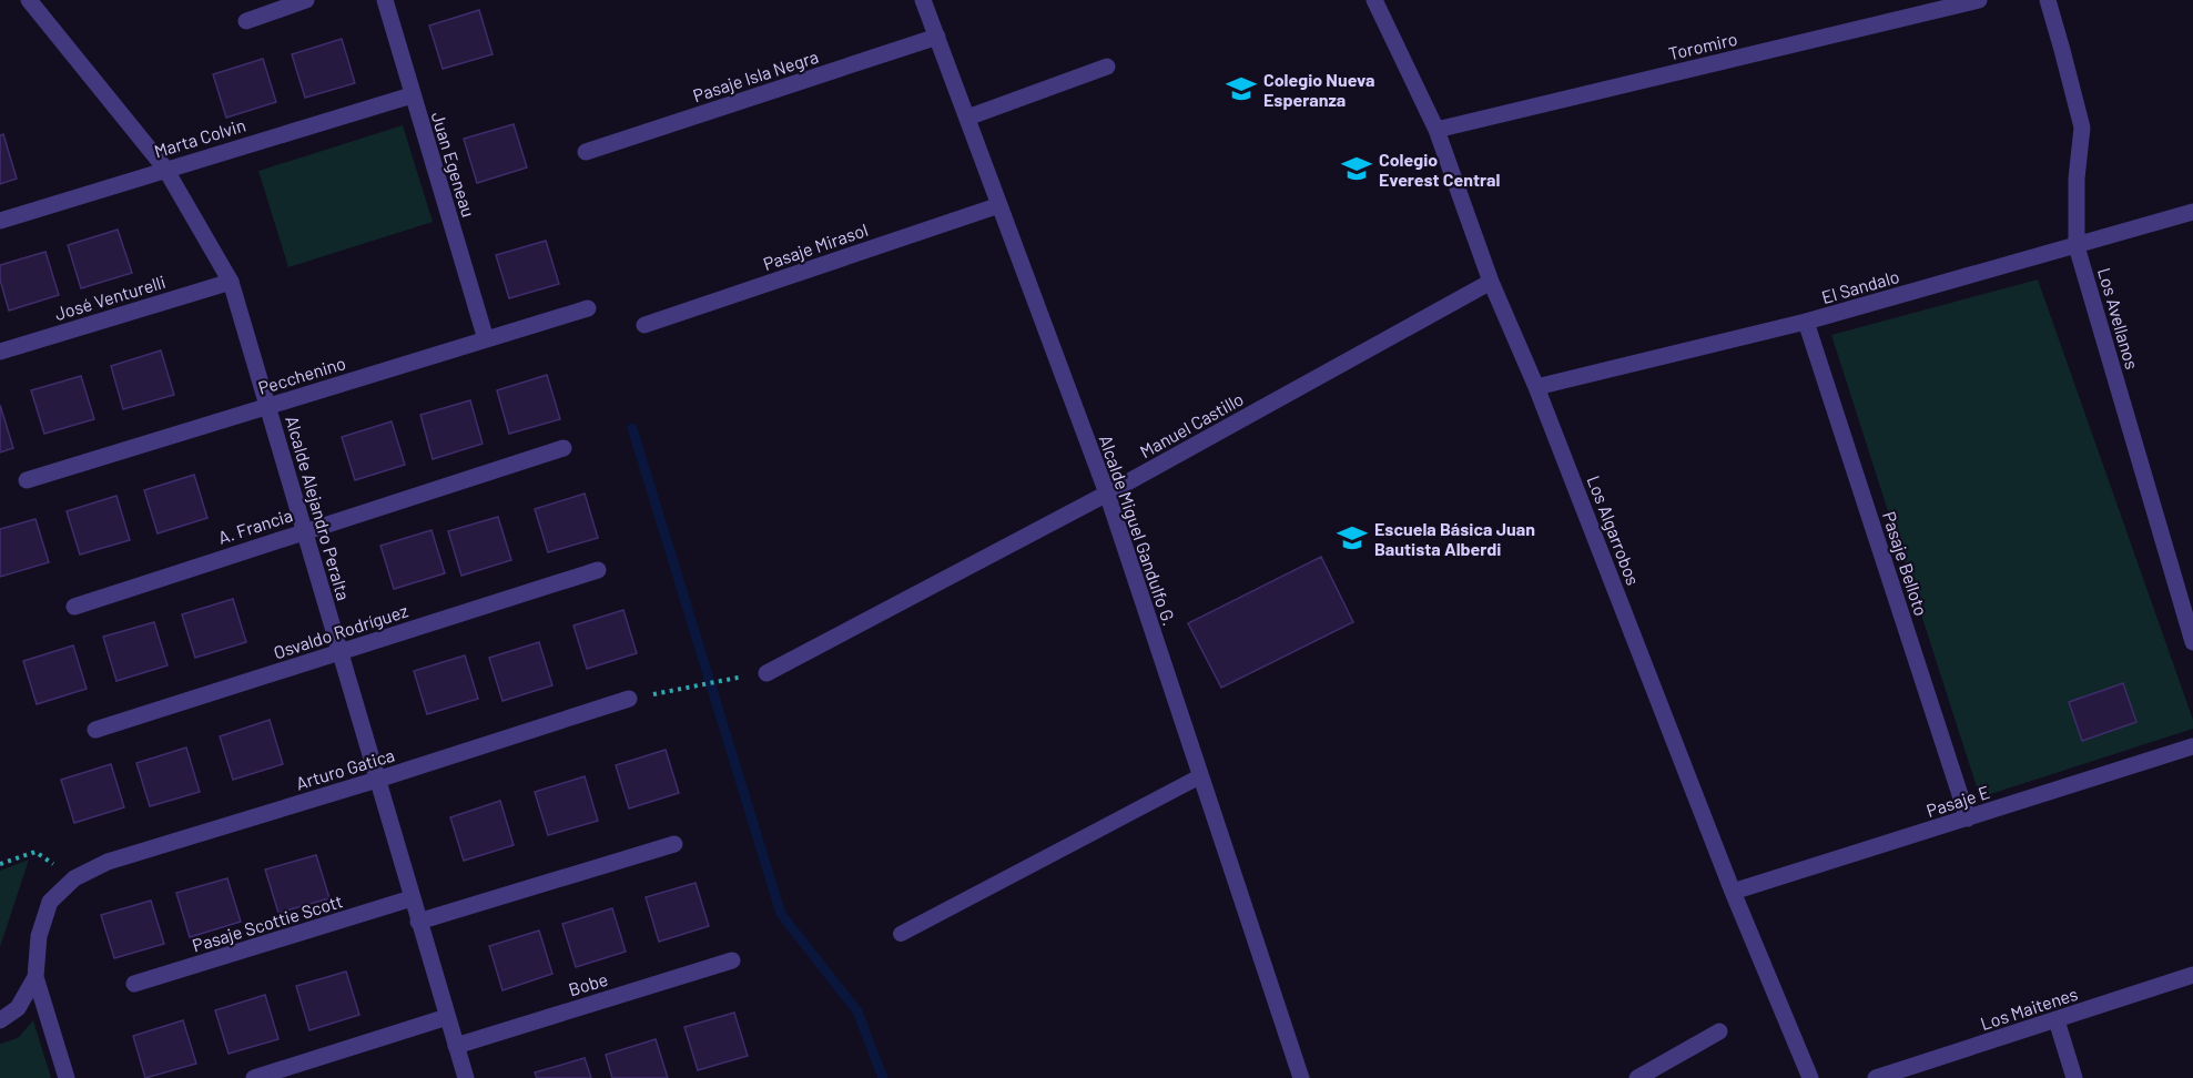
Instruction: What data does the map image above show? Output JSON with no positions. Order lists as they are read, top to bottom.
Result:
{
  "streets": {
    "street": [
      "Toromiro",
      "Pasaje Isla Negra",
      "Marta Colvin",
      "Juan Egeneau",
      "Pasaje Mirasol",
      "El Sandalo",
      "José Venturelli",
      "Los Avellanos",
      "Pecchenino",
      "Manuel Castillo",
      "Alcalde Alejandro Peralta",
      "A. Francia",
      "Alcalde Miguel Gandulfo G.",
      "Los Algarrobos",
      "Pasaje Belloto",
      "Osvaldo Rodríguez",
      "Arturo Gatica",
      "Pasaje E",
      "Pasaje Scottie Scott",
      "Bobe",
      "Los Maitenes"
    ]
  },
  "crossings": [
    ["Toromiro", "Los Algarrobos"],
    ["Pasaje Isla Negra", "Alcalde Miguel Gandulfo G."],
    ["Marta Colvin", "Juan Egeneau"],
    ["Marta Colvin", "Alcalde Alejandro Peralta"],
    ["Juan Egeneau", "Pecchenino"],
    ["Pasaje Mirasol", "Alcalde Miguel Gandulfo G."],
    ["El Sandalo", "Los Avellanos"],
    ["El Sandalo", "Los Algarrobos"],
    ["El Sandalo", "Pasaje Belloto"],
    ["José Venturelli", "Alcalde Alejandro Peralta"],
    ["Pecchenino", "Alcalde Alejandro Peralta"],
    ["Manuel Castillo", "Alcalde Miguel Gandulfo G."],
    ["Manuel Castillo", "Los Algarrobos"],
    ["Alcalde Alejandro Peralta", "A. Francia"],
    ["Alcalde Alejandro Peralta", "Osvaldo Rodríguez"],
    ["Alcalde Alejandro Peralta", "Arturo Gatica"],
    ["Alcalde Alejandro Peralta", "Pasaje Scottie Scott"],
    ["Alcalde Alejandro Peralta", "Bobe"],
    ["Los Algarrobos", "Pasaje E"],
    ["Pasaje Belloto", "Pasaje E"]
  ],
  "places": {
    "school or university": ["Colegio Nueva Esperanza", "Colegio Everest Central", "Escuela Básica Juan Bautista Alberdi"]
  }
}
